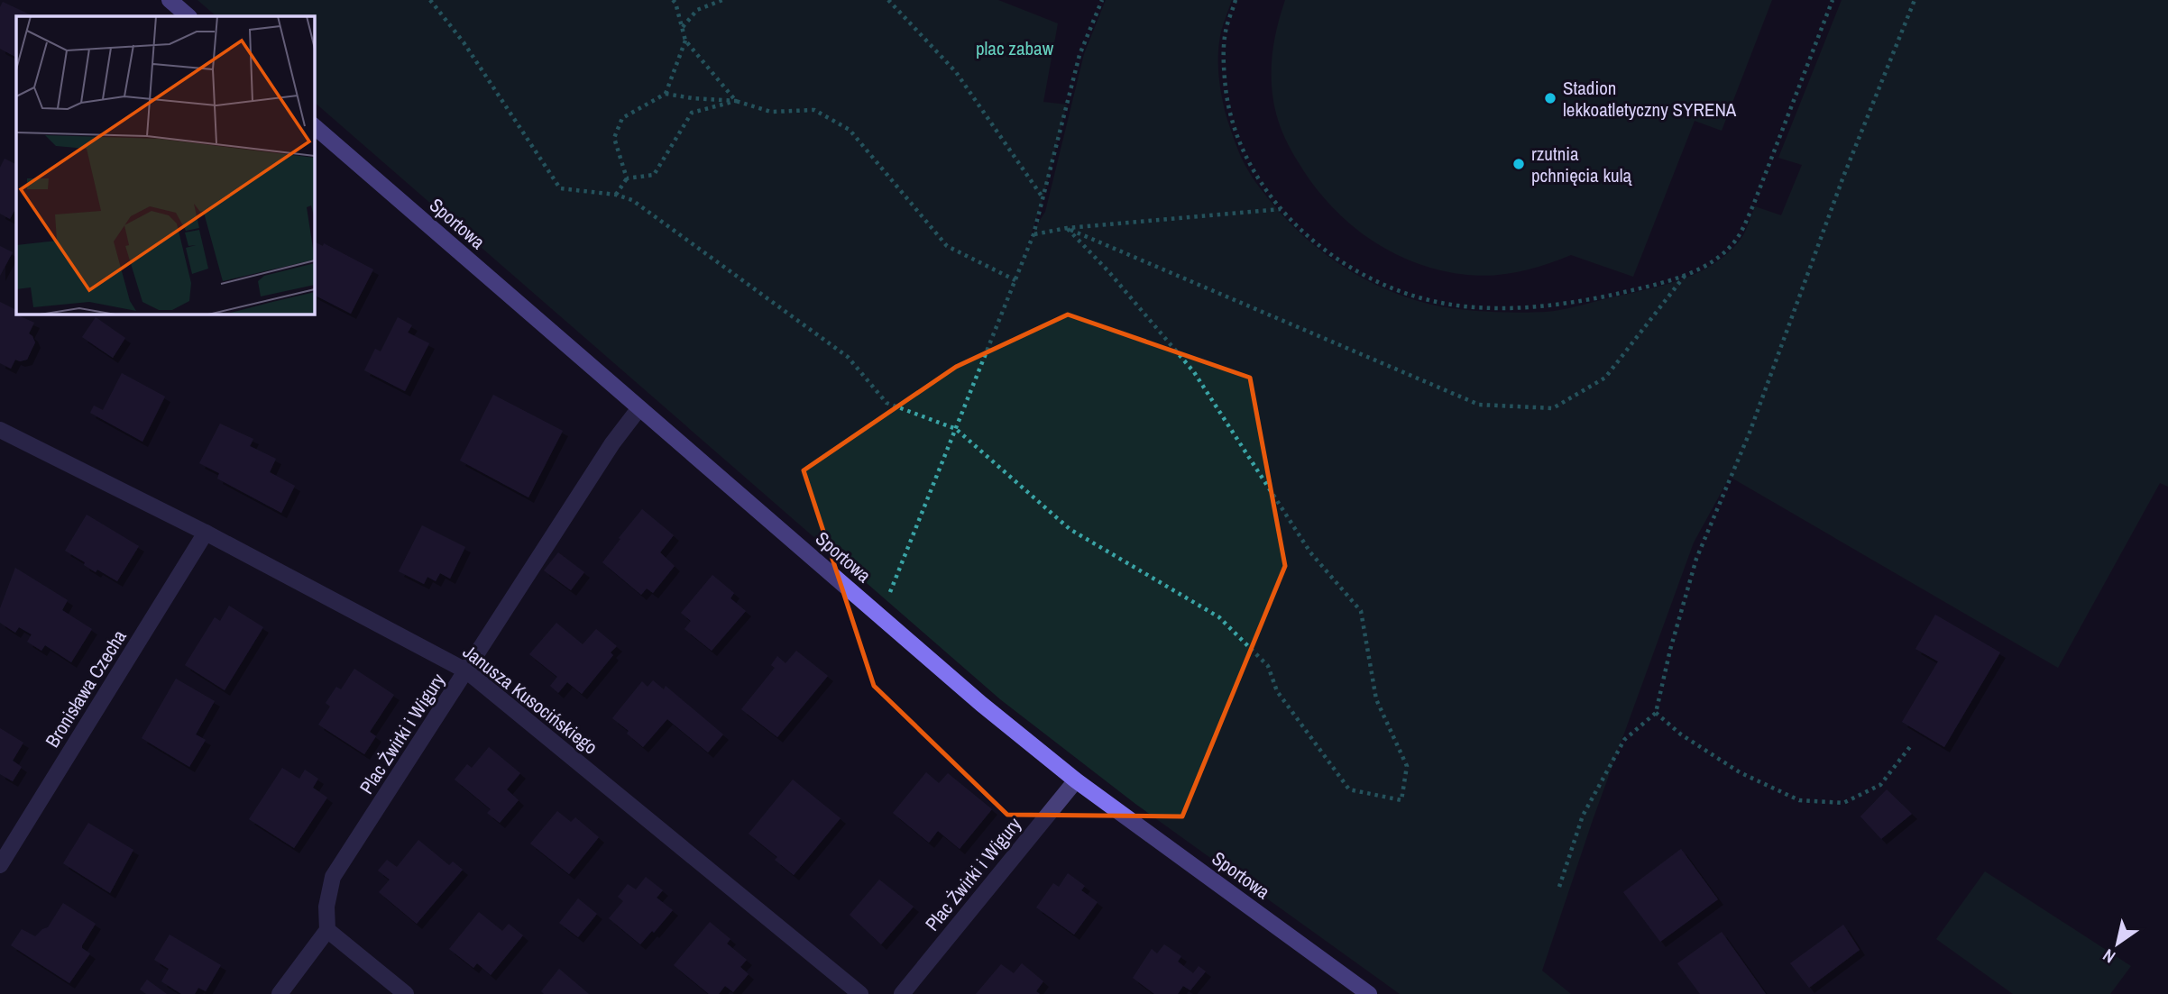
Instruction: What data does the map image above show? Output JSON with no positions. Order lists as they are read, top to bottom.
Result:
{
  "streets": {
    "street": [
      "Sportowa",
      "Bronisława Czecha",
      "Janusza Kusocińskiego",
      "Plac Żwirki i Wigury"
    ]
  },
  "crossings": [
    ["Sportowa", "Plac Żwirki i Wigury"],
    ["Bronisława Czecha", "Janusza Kusocińskiego"],
    ["Janusza Kusocińskiego", "Plac Żwirki i Wigury"]
  ],
  "parks": ["plac zabaw"],
  "places": ["Stadion lekkoatletyczny SYRENA", "rzutnia pchnięcia kulą"],
  "north": "bottom left"
}
